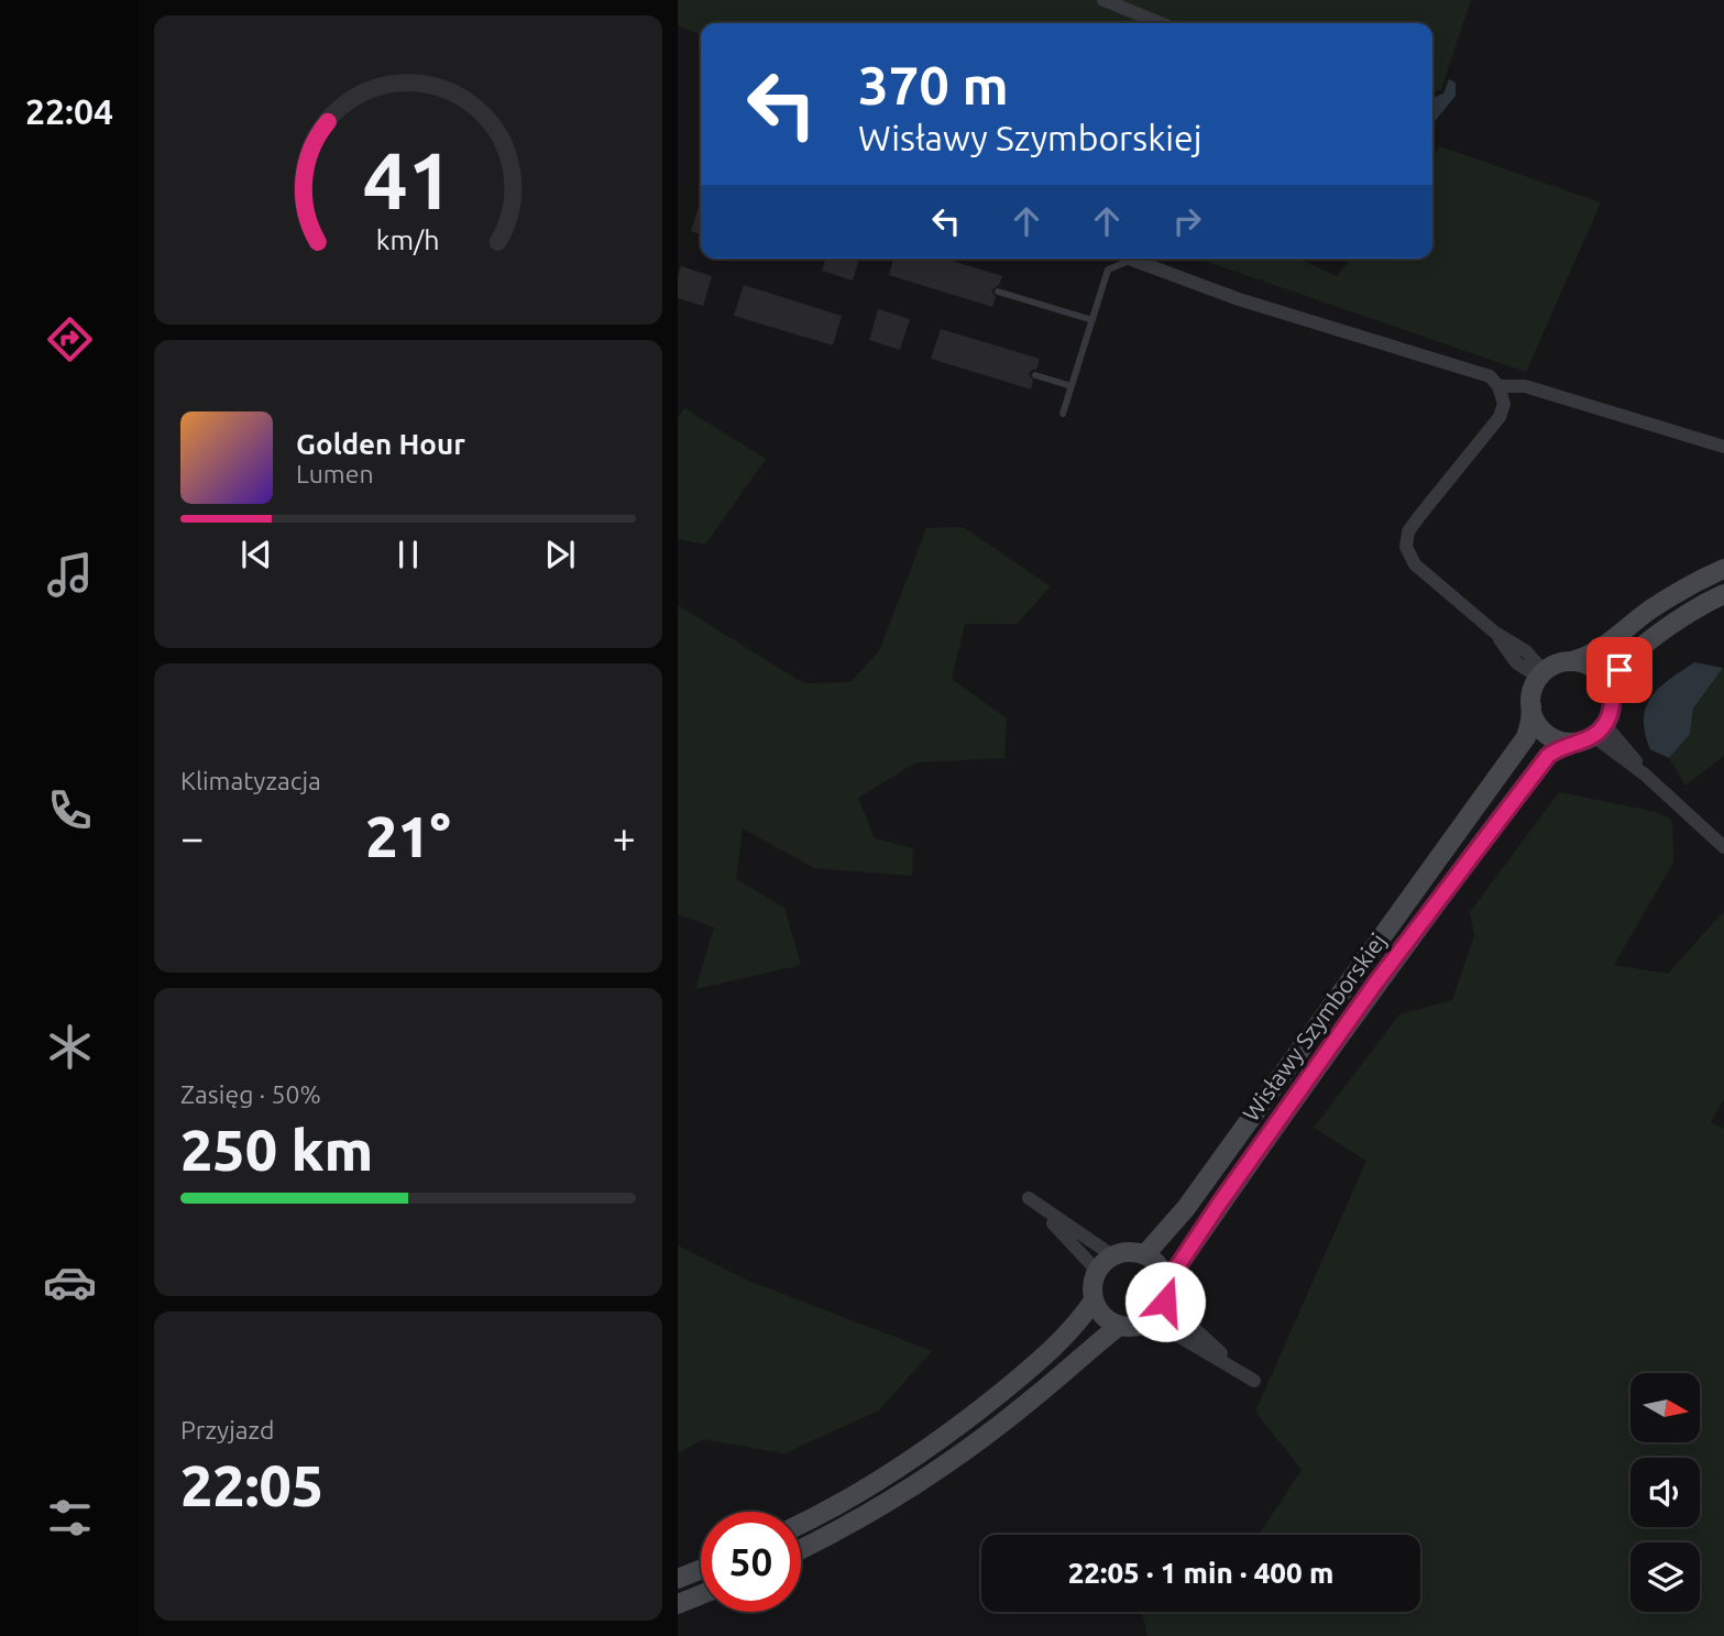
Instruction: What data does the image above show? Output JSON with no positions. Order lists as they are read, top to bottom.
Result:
{
  "streets": {
    "main road": ["Wisławy Szymborskiej"]
  },
  "north": "right",
  "page": {
    "tabs": "22:04",
    "turn": ["370 m", "Wisławy Szymborskiej"],
    "song": ["Golden Hour", "Lumen"],
    "tile": [
      "Klimatyzacja",
      ["Zasięg · 50%", "250 km"],
      ["Przyjazd", "22:05"]
    ],
    "heat": ["−", "21°", "+"],
    "limit": "50",
    "trip": "22:05 · 1 min · 400 m",
    "gauge": ["41", "km/h"]
  }
}
